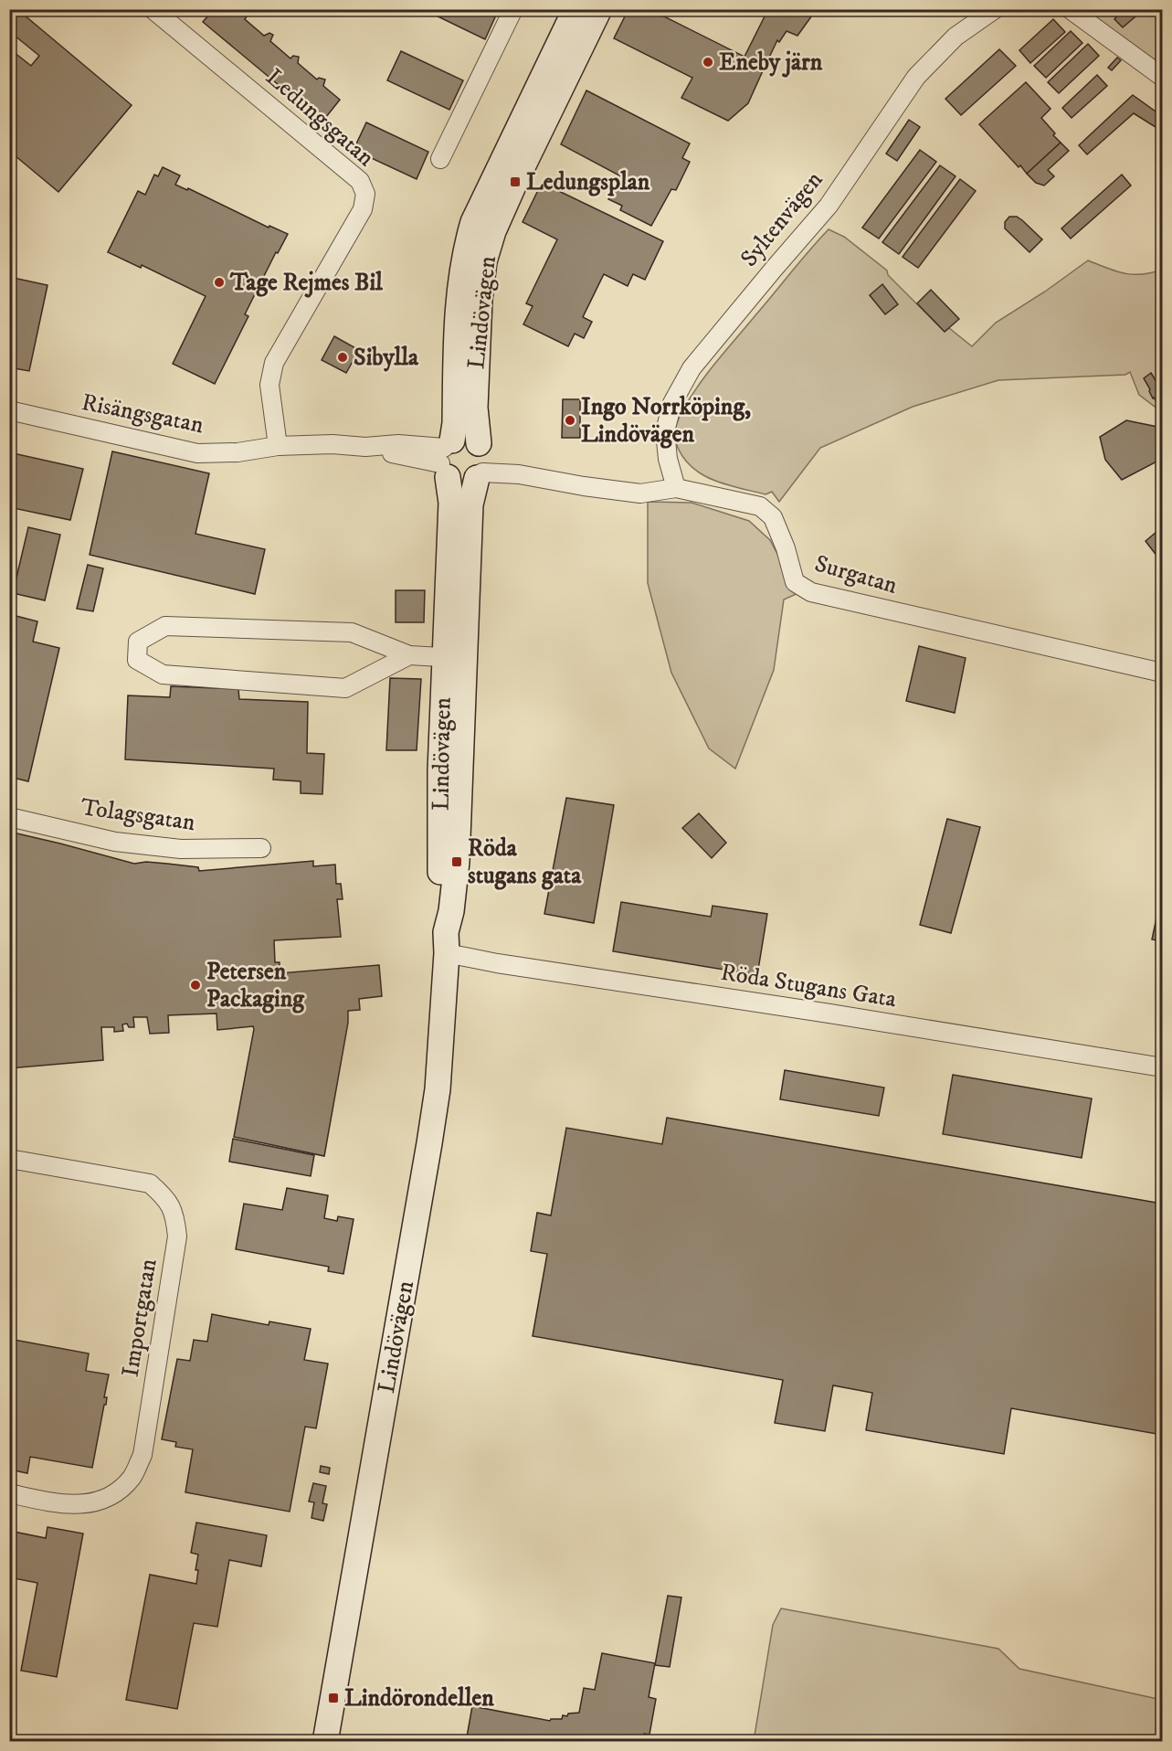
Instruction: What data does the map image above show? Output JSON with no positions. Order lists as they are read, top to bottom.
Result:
{
  "streets": {
    "main road": ["Lindövägen"],
    "street": [
      "Ledungsgatan",
      "Syltenvägen",
      "Risängsgatan",
      "Surgatan",
      "Tolagsgatan",
      "Röda Stugans Gata",
      "Importgatan"
    ]
  },
  "crossings": [
    ["Ledungsgatan", "Risängsgatan"],
    ["Syltenvägen", "Surgatan"],
    ["Lindövägen", "Risängsgatan"],
    ["Lindövägen", "Surgatan"],
    ["Lindövägen", "Röda Stugans Gata"]
  ],
  "places": {
    "other": [
      "Eneby järn",
      "Tage Rejmes Bil",
      "Sibylla",
      "Ingo Norrköping, Lindövägen",
      "Petersen Packaging"
    ],
    "transit": ["Ledungsplan", "Röda stugans gata", "Lindörondellen"]
  }
}
